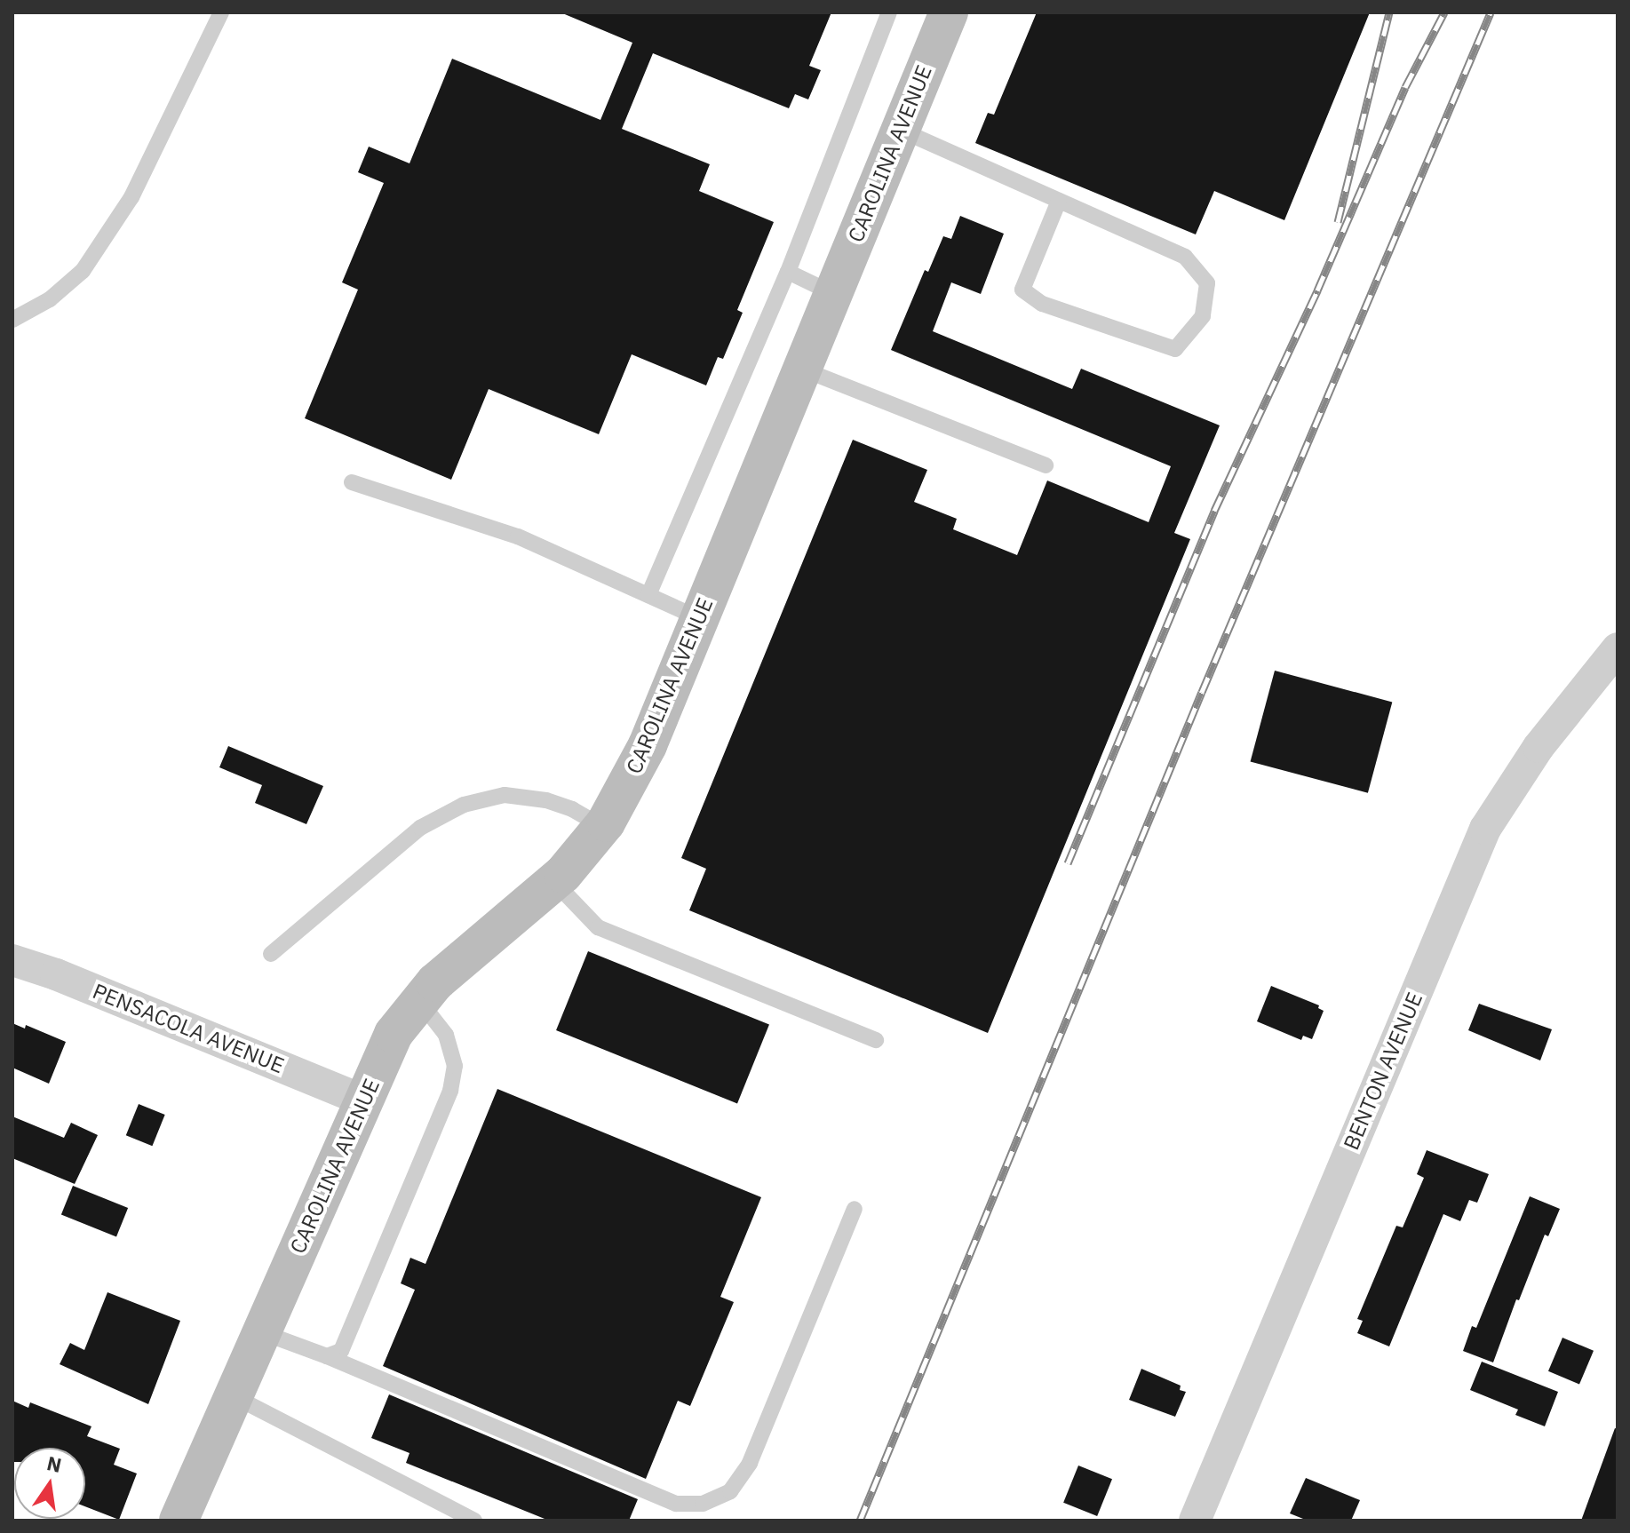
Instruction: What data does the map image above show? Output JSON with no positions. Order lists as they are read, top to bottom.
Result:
{
  "streets": {
    "street": ["CAROLINA AVENUE", "PENSACOLA AVENUE", "BENTON AVENUE"]
  },
  "crossings": [
    ["CAROLINA AVENUE", "PENSACOLA AVENUE"]
  ],
  "north": "top"
}
